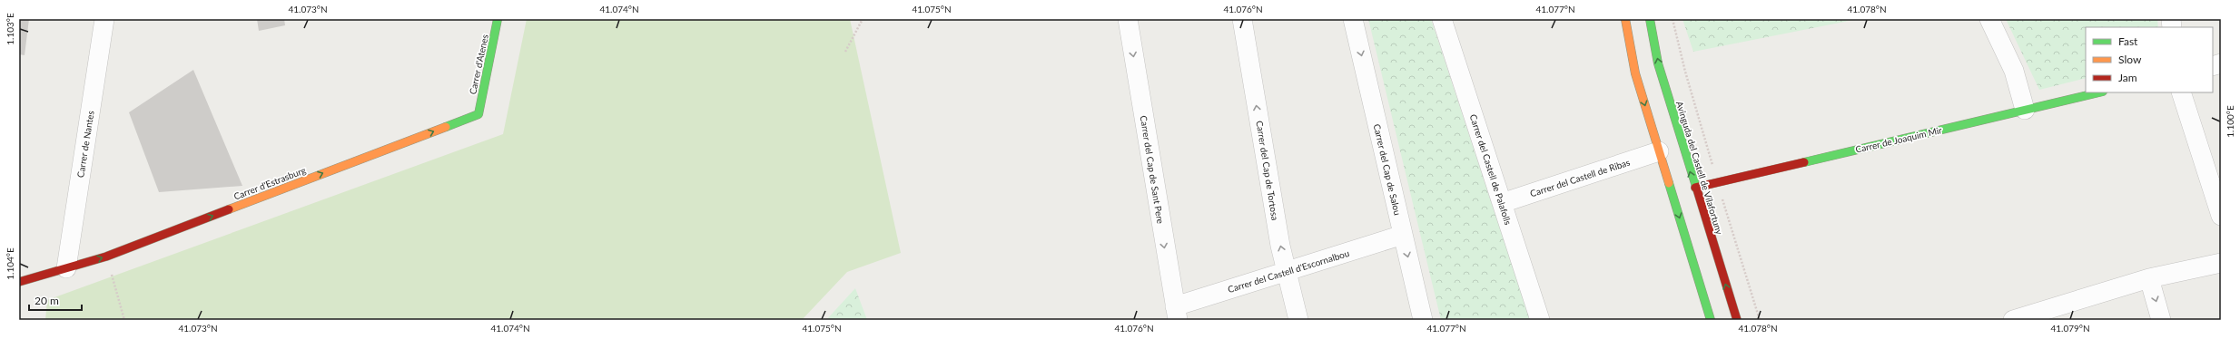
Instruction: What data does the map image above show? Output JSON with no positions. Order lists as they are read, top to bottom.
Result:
{
  "streets": {
    "street": [
      "Carrer d'Atenes",
      "Carrer de Joaquim Mir",
      "Carrer de Nantes",
      "Avinguda del Castell de Vilafortuny",
      "Carrer del Cap de Sant Pere",
      "Carrer del Cap de Salou",
      "Carrer del Castell de Palafolls",
      "Carrer del Cap de Tortosa",
      "Carrer del Castell de Ribas",
      "Carrer d'Estrasburg",
      "Carrer del Castell d'Escornalbou"
    ]
  },
  "crossings": [
    ["Carrer d'Atenes", "Carrer d'Estrasburg"],
    ["Carrer de Joaquim Mir", "Avinguda del Castell de Vilafortuny"],
    ["Carrer de Nantes", "Carrer d'Estrasburg"],
    ["Carrer del Cap de Sant Pere", "Carrer del Castell d'Escornalbou"],
    ["Carrer del Cap de Salou", "Carrer del Castell d'Escornalbou"],
    ["Carrer del Castell de Palafolls", "Carrer del Castell de Ribas"],
    ["Carrer del Cap de Tortosa", "Carrer del Castell d'Escornalbou"]
  ],
  "one_way": [
    "Carrer del Cap de Sant Pere",
    "Carrer del Cap de Salou",
    "Carrer del Cap de Tortosa",
    "Carrer d'Estrasburg"
  ],
  "legend": ["Fast", "Slow", "Jam"],
  "scale_bar": "20 m",
  "coordinates": [
    "41.073°N",
    "41.074°N",
    "41.075°N",
    "41.076°N",
    "41.077°N",
    "41.078°N",
    "1.103°E",
    "1.100°E",
    "1.104°E",
    "41.079°N"
  ]
}
